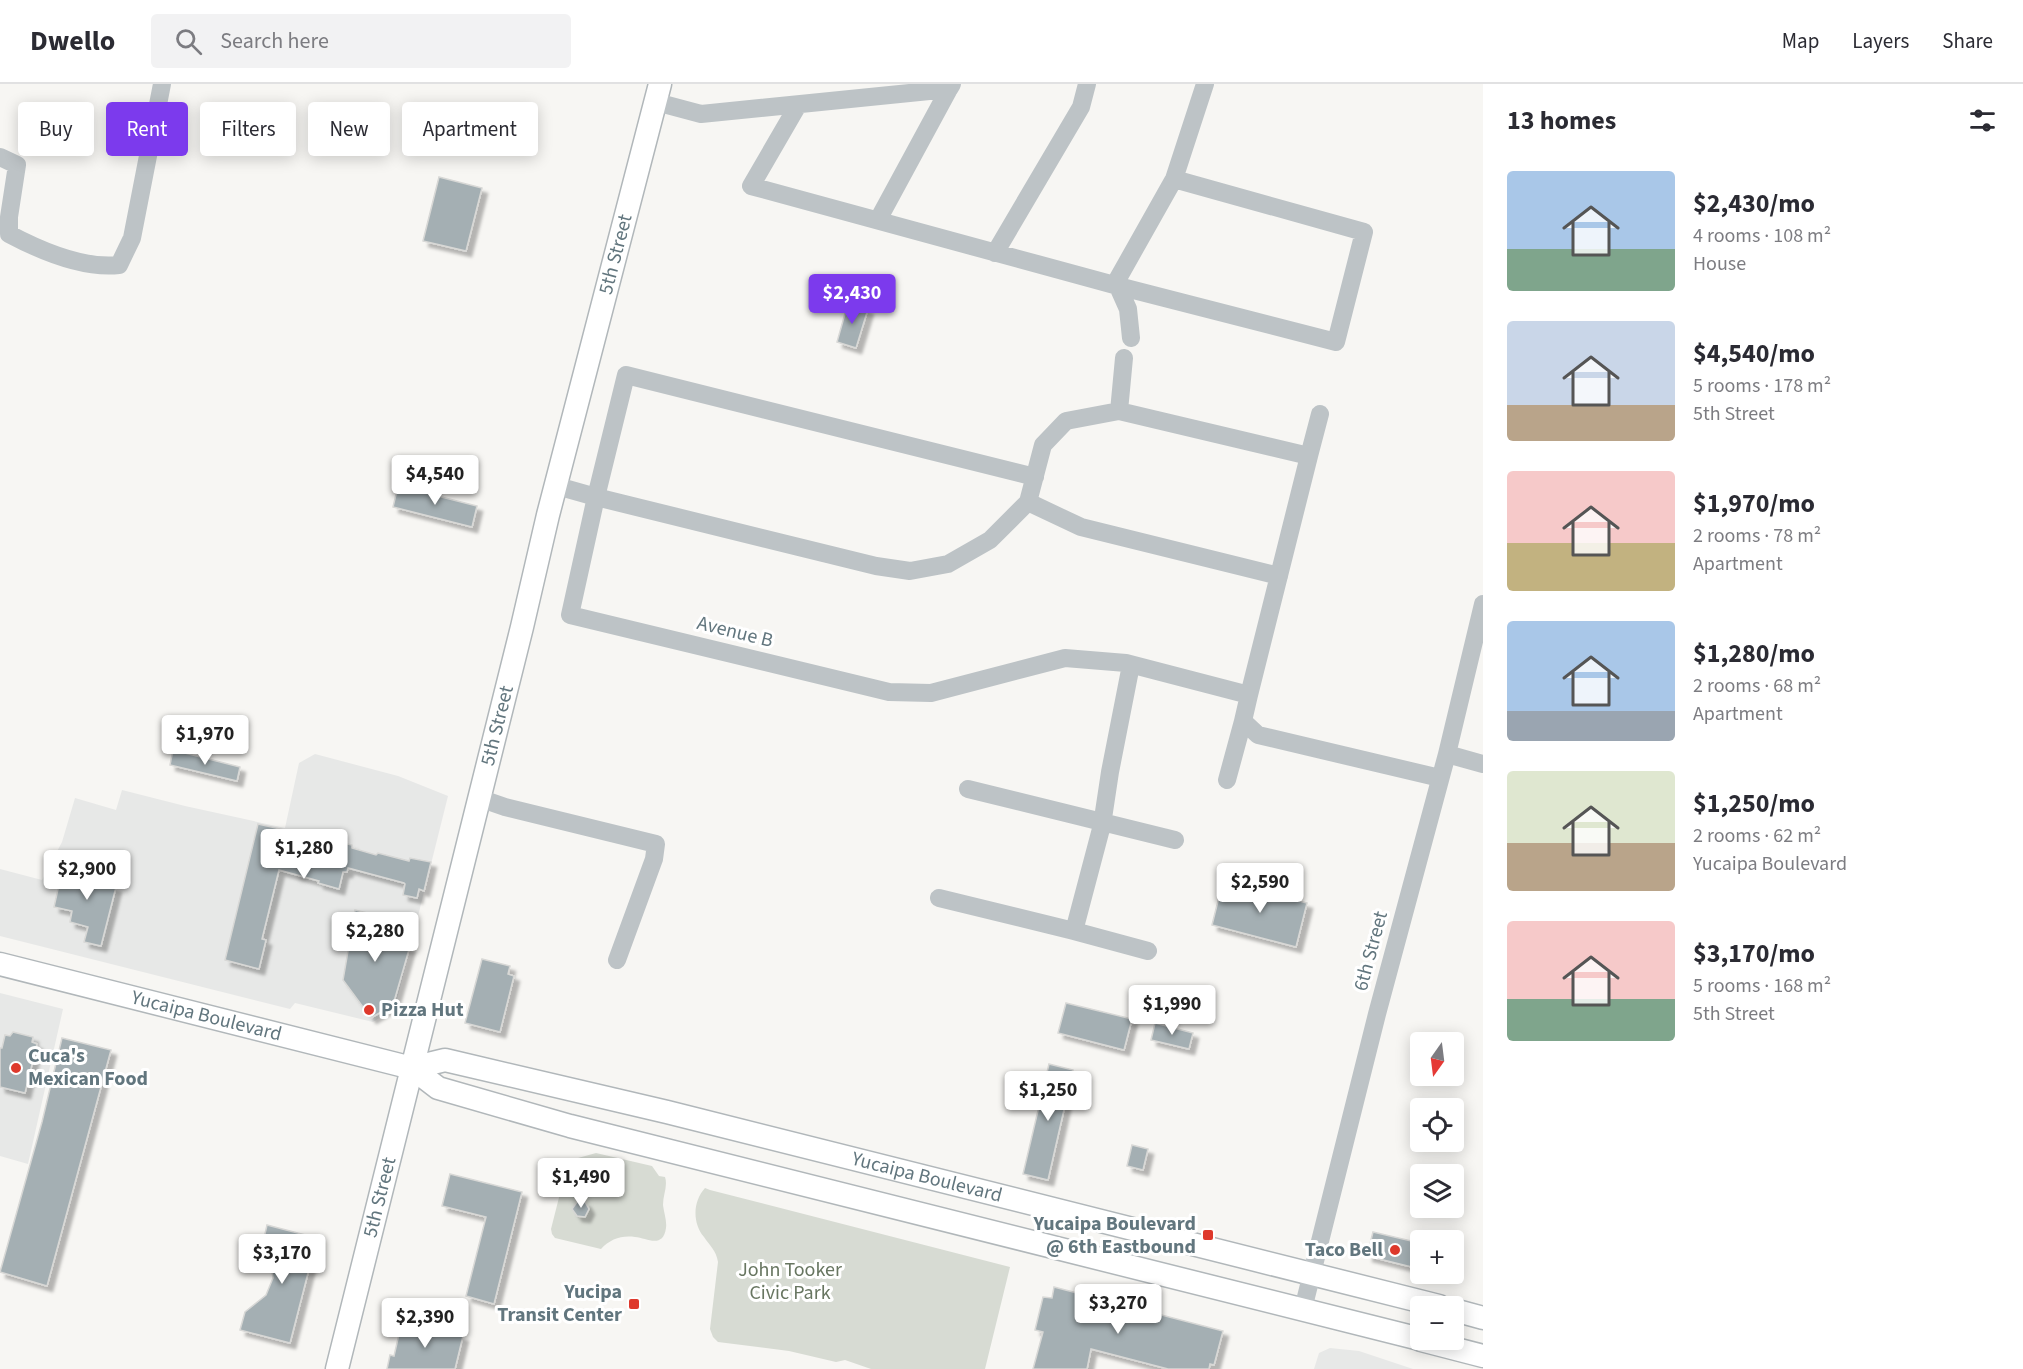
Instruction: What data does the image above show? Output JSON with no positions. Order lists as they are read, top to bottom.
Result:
{
  "streets": {
    "main road": ["5th Street", "Yucaipa Boulevard"],
    "street": ["Avenue B", "6th Street"]
  },
  "crossings": [
    ["5th Street", "Yucaipa Boulevard"],
    ["6th Street", "Yucaipa Boulevard"]
  ],
  "parks": ["John Tooker Civic Park"],
  "places": {
    "other": ["Pizza Hut", "Cuca's Mexican Food", "Taco Bell"],
    "transit": ["Yucaipa Boulevard @ 6th Eastbound", "Yucipa Transit Center"]
  },
  "north": "bottom",
  "page": {
    "header": "Dwello",
    "search": "Search here",
    "nav": ["Map", "Layers", "Share"],
    "heading": "13 homes",
    "chip": [
      "Buy",
      "Rent",
      "Filters",
      "New",
      "Apartment"
    ],
    "list": [
      {
        "name": "$2,430/mo",
        "note": "4 rooms · 108 m² · House"
      },
      {
        "name": "$4,540/mo",
        "note": "5 rooms · 178 m² · 5th Street"
      },
      {
        "name": "$1,970/mo",
        "note": "2 rooms · 78 m² · Apartment"
      },
      {
        "name": "$1,280/mo",
        "note": "2 rooms · 68 m² · Apartment"
      },
      {
        "name": "$1,250/mo",
        "note": "2 rooms · 62 m² · Yucaipa Boulevard"
      },
      {
        "name": "$3,170/mo",
        "note": "5 rooms · 168 m² · 5th Street"
      }
    ],
    "price": [
      "$2,430",
      "$4,540",
      "$1,970",
      "$1,280",
      "$2,900",
      "$2,590",
      "$2,280",
      "$1,990",
      "$1,250",
      "$1,490",
      "$3,170",
      "$3,270",
      "$2,390"
    ],
    "map_buttons": ["+", "−"]
  }
}
